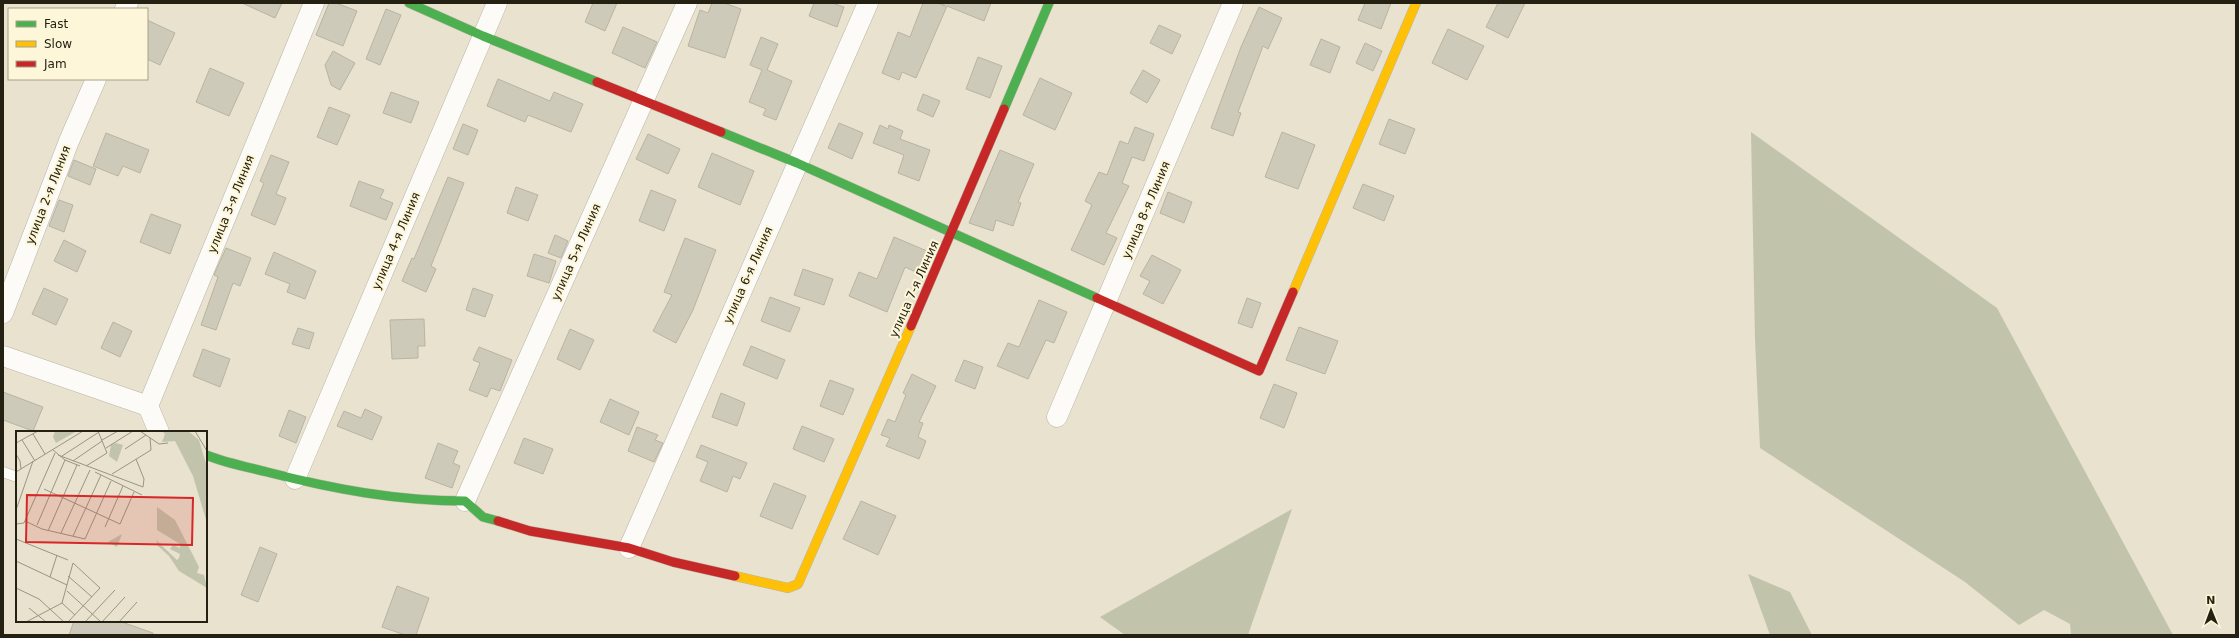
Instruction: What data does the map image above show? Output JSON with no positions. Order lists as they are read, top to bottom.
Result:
{
  "streets": {
    "street": [
      "улица 2-я Линия",
      "улица 3-я Линия",
      "улица 8-я Линия",
      "улица 4-я Линия",
      "улица 5-я Линия",
      "улица 6-я Линия",
      "улица 7-я Линия"
    ]
  },
  "crossings": [
    ["улица 6-я Линия", "улица 7-я Линия"]
  ],
  "legend": ["Fast", "Slow", "Jam"],
  "north": "top"
}
